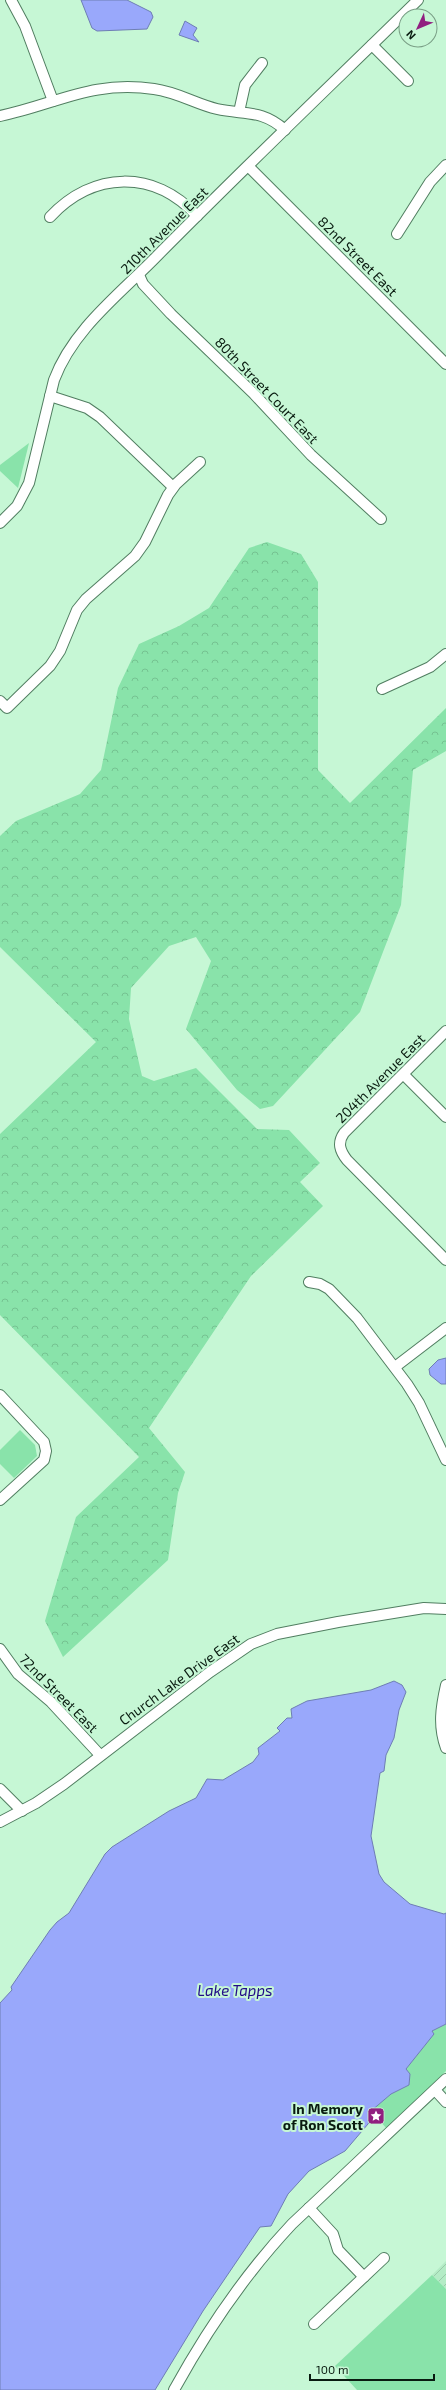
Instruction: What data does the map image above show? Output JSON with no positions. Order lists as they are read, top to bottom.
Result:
{
  "streets": {
    "street": [
      "210th Avenue East",
      "82nd Street East",
      "80th Street Court East",
      "204th Avenue East",
      "Church Lake Drive East",
      "72nd Street East"
    ]
  },
  "crossings": [
    ["210th Avenue East", "82nd Street East"],
    ["210th Avenue East", "80th Street Court East"],
    ["Church Lake Drive East", "72nd Street East"]
  ],
  "water": ["Lake Tapps"],
  "places": {
    "place": ["In Memory of Ron Scott"]
  },
  "scale_bar": "100 m",
  "north": "bottom left"
}
